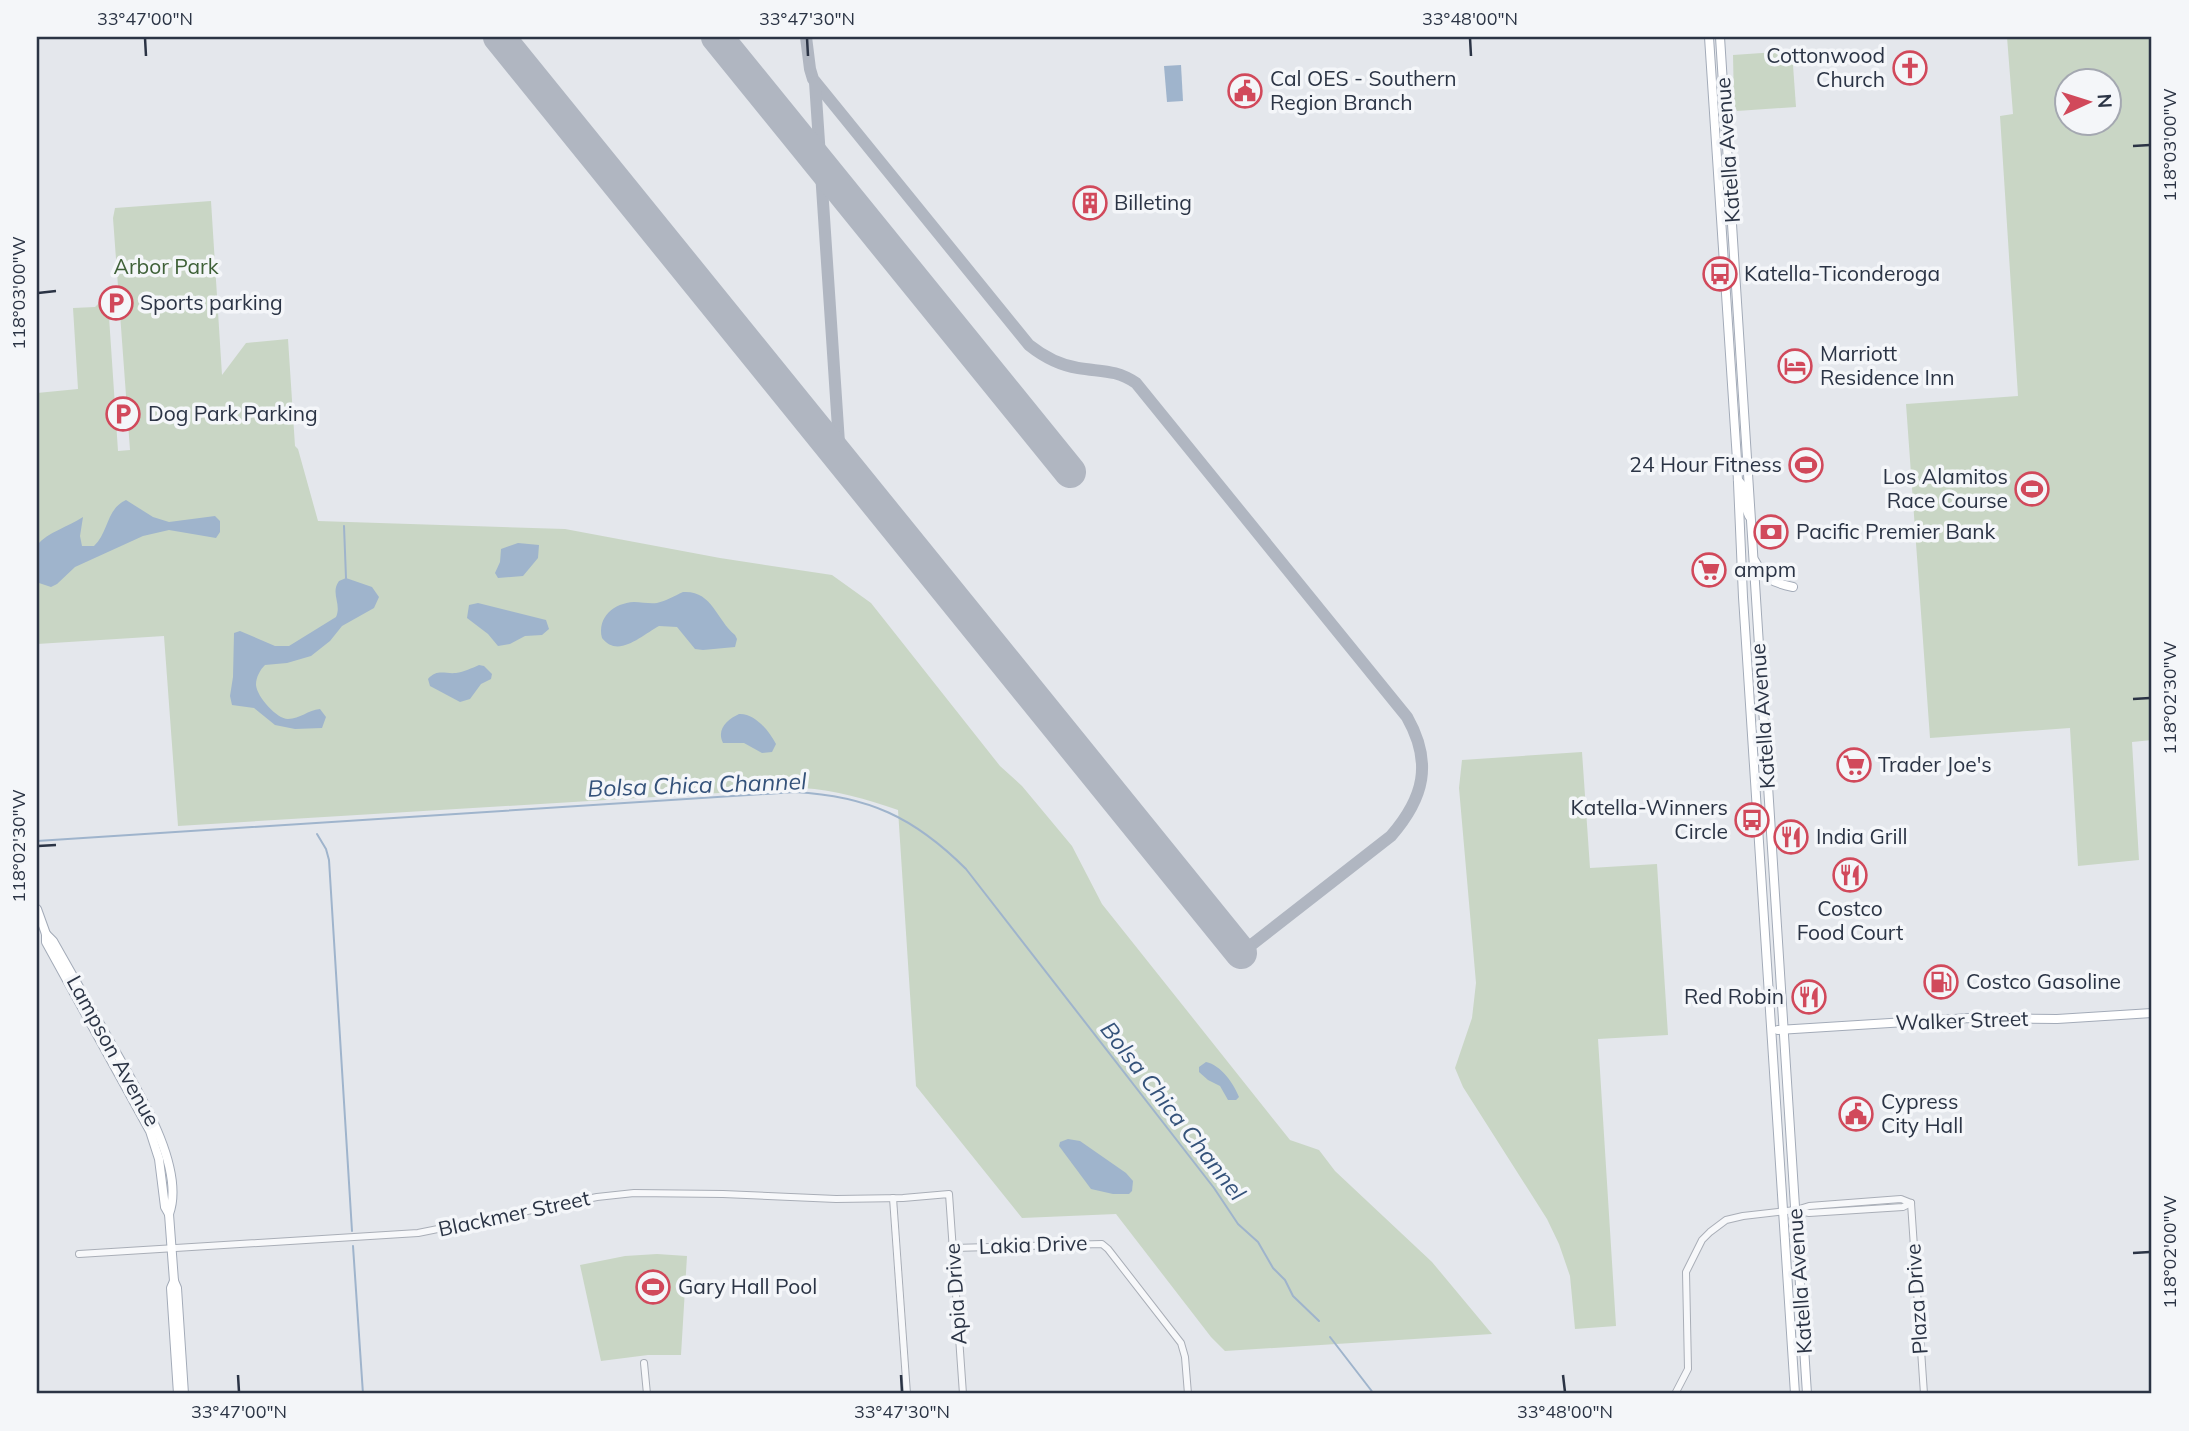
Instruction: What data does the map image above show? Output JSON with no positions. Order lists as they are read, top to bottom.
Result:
{
  "streets": {
    "main road": ["Katella Avenue", "Walker Street", "Lampson Avenue"],
    "street": [
      "Blackmer Street",
      "Lakia Drive",
      "Apia Drive",
      "Plaza Drive"
    ]
  },
  "crossings": [
    ["Katella Avenue", "Walker Street"],
    ["Katella Avenue", "Plaza Drive"],
    ["Lampson Avenue", "Blackmer Street"],
    ["Blackmer Street", "Apia Drive"],
    ["Lakia Drive", "Apia Drive"]
  ],
  "water": ["Bolsa Chica Channel"],
  "parks": ["Arbor Park"],
  "places": {
    "church": ["Cottonwood Church"],
    "public building": ["Cal OES - Southern Region Branch", "Cypress City Hall"],
    "building": ["Billeting"],
    "bus stop": ["Katella-Ticonderoga", "Katella-Winners Circle"],
    "parking": ["Sports parking", "Dog Park Parking"],
    "hotel": ["Marriott Residence Inn"],
    "sports": ["24 Hour Fitness", "Los Alamitos Race Course", "Gary Hall Pool"],
    "bank": ["Pacific Premier Bank"],
    "supermarket": ["ampm", "Trader Joe's"],
    "restaurant": ["India Grill", "Costco Food Court", "Red Robin"],
    "fuel station": ["Costco Gasoline"]
  },
  "north": "right",
  "coordinates": [
    "33°47'00\"N",
    "33°47'30\"N",
    "33°48'00\"N",
    "118°03'00\"W",
    "118°02'30\"W",
    "118°02'00\"W"
  ]
}
